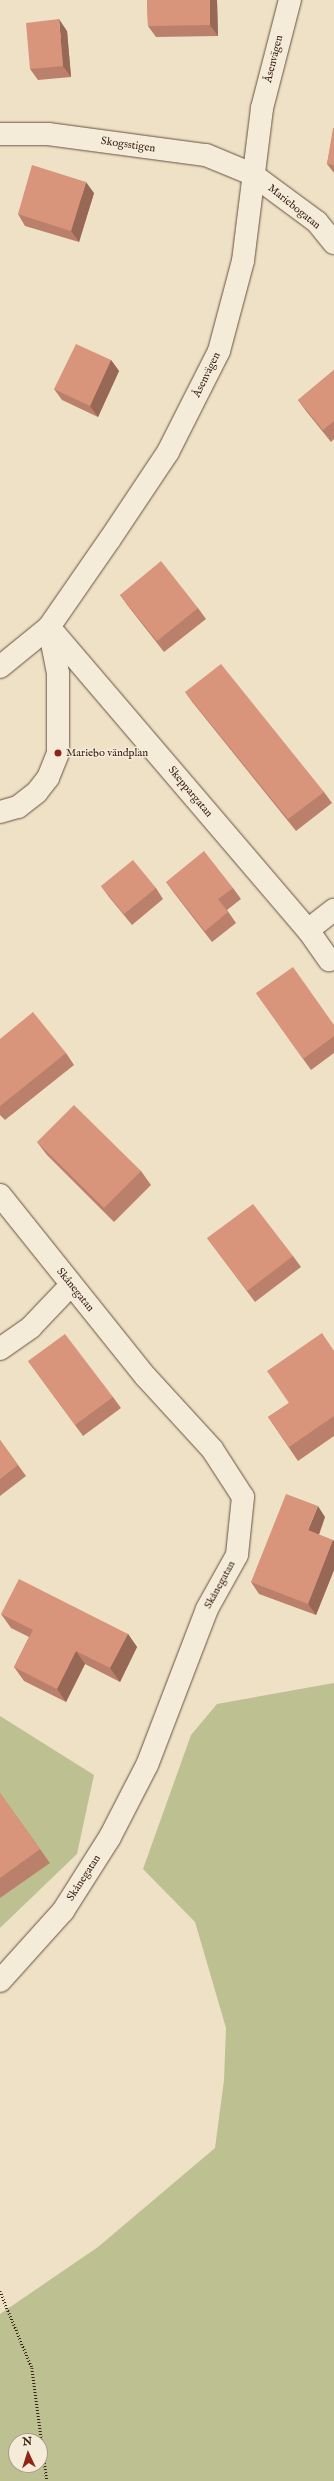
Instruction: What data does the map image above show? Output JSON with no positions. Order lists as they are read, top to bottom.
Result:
{
  "streets": {
    "street": [
      "Åsenvägen",
      "Skogsstigen",
      "Mariebogatan",
      "Skeppargatan",
      "Skånegatan"
    ]
  },
  "crossings": [
    ["Åsenvägen", "Skogsstigen"],
    ["Åsenvägen", "Mariebogatan"],
    ["Åsenvägen", "Skeppargatan"],
    ["Skogsstigen", "Mariebogatan"]
  ],
  "places": ["Mariebo vändplan"],
  "north": "top"
}
